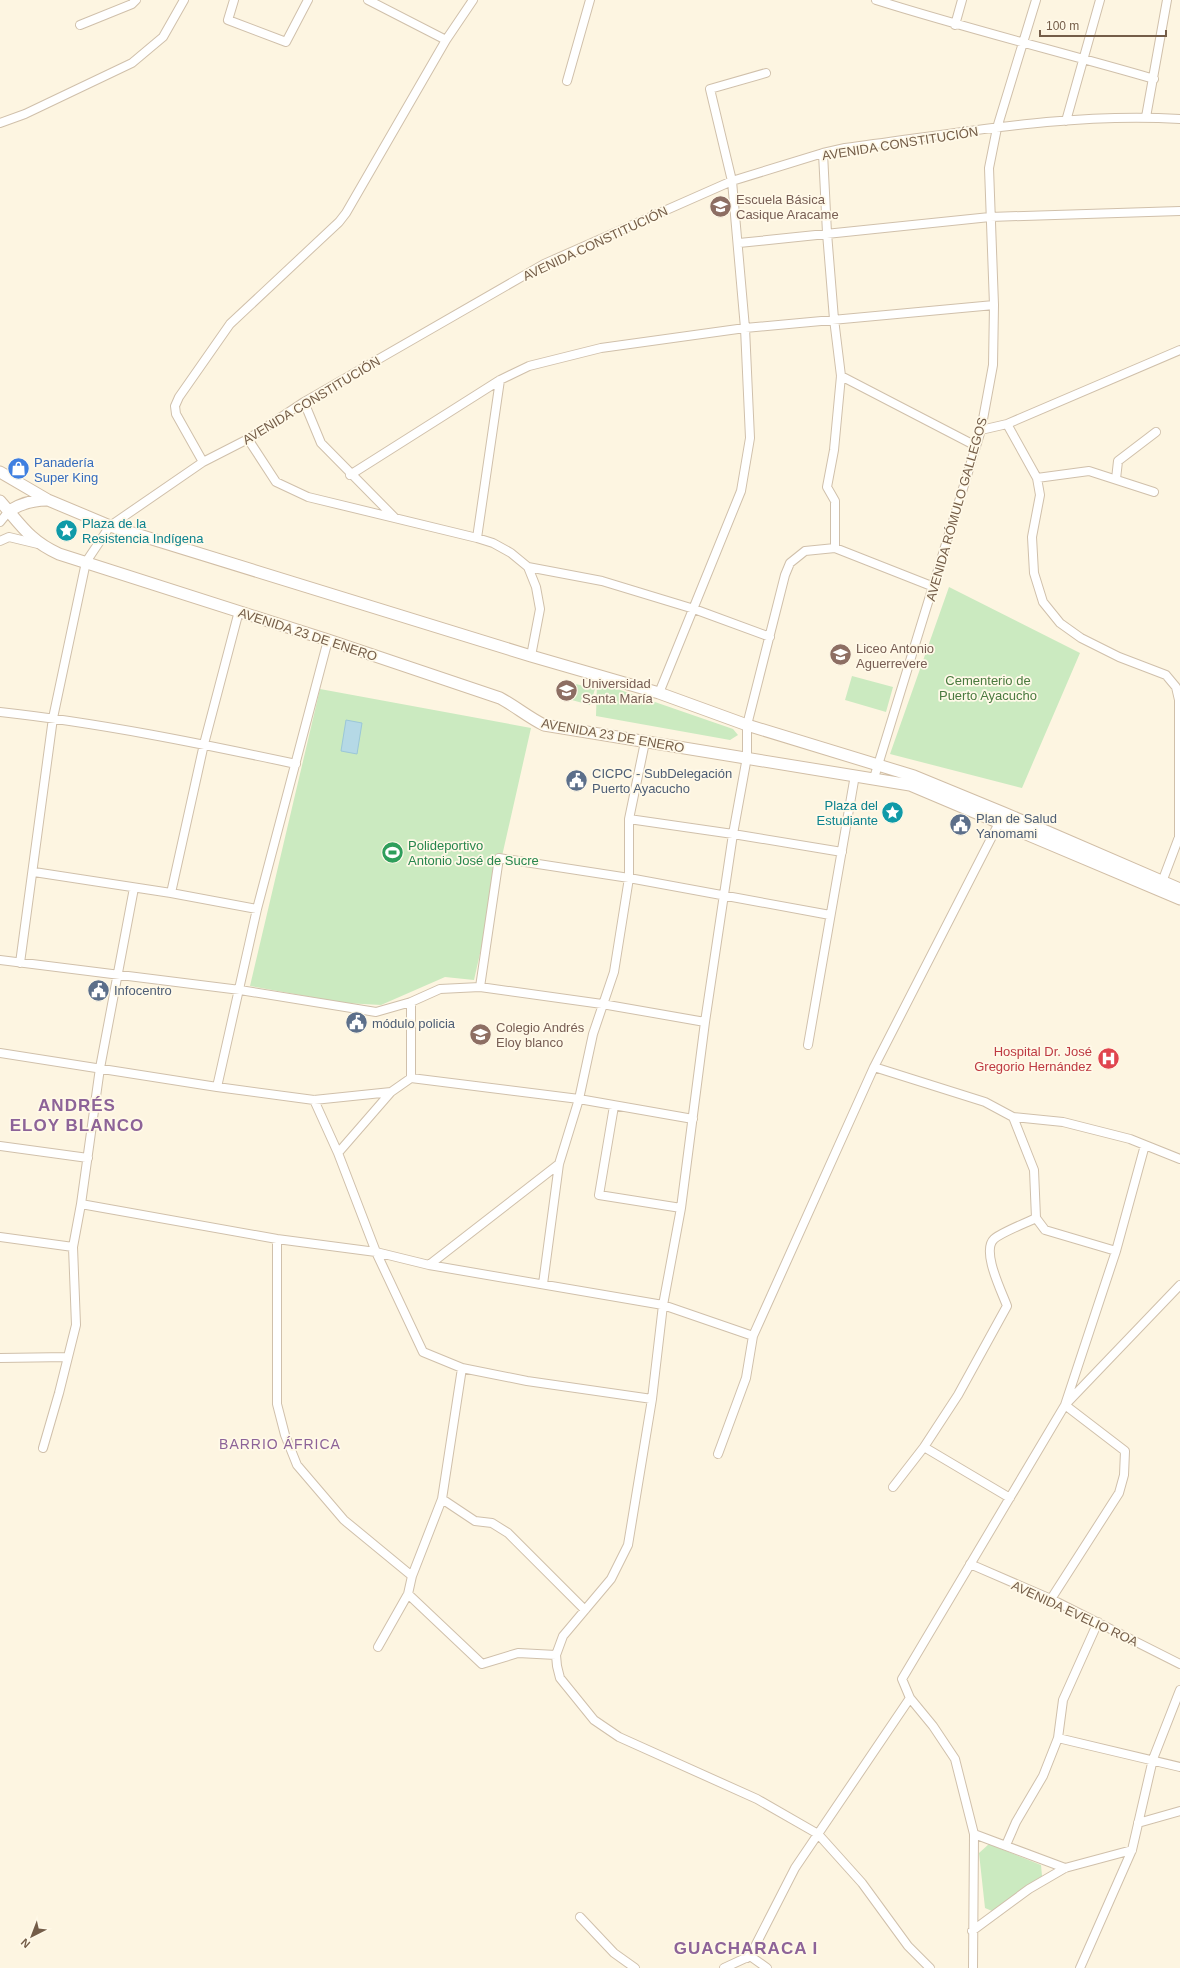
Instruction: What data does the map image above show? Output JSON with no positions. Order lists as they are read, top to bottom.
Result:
{
  "streets": {
    "main road": ["AVENIDA 23 DE ENERO"],
    "street": ["AVENIDA CONSTITUCIÓN", "AVENIDA RÓMULO GALLEGOS", "AVENIDA EVELIO ROA"]
  },
  "crossings": [
    ["AVENIDA CONSTITUCIÓN", "AVENIDA RÓMULO GALLEGOS"],
    ["AVENIDA CONSTITUCIÓN", "AVENIDA 23 DE ENERO"],
    ["AVENIDA RÓMULO GALLEGOS", "AVENIDA 23 DE ENERO"]
  ],
  "districts": ["ANDRÉS ELOY BLANCO", "BARRIO ÁFRICA", "GUACHARACA I"],
  "parks": ["Cementerio de Puerto Ayacucho"],
  "places": {
    "school or university": [
      "Escuela Básica Casique Aracame",
      "Liceo Antonio Aguerrevere",
      "Universidad Santa María",
      "Colegio Andrés Eloy blanco"
    ],
    "shop": ["Panadería Super King"],
    "place": ["Plaza de la Resistencia Indígena", "Plaza del Estudiante"],
    "public building": [
      "CICPC - SubDelegación Puerto Ayacucho",
      "Plan de Salud Yanomami",
      "Infocentro",
      "módulo policia"
    ],
    "sports": ["Polideportivo Antonio José de Sucre"],
    "hospital": ["Hospital Dr. José Gregorio Hernández"]
  },
  "scale_bar": "100 m",
  "north": "bottom left"
}
